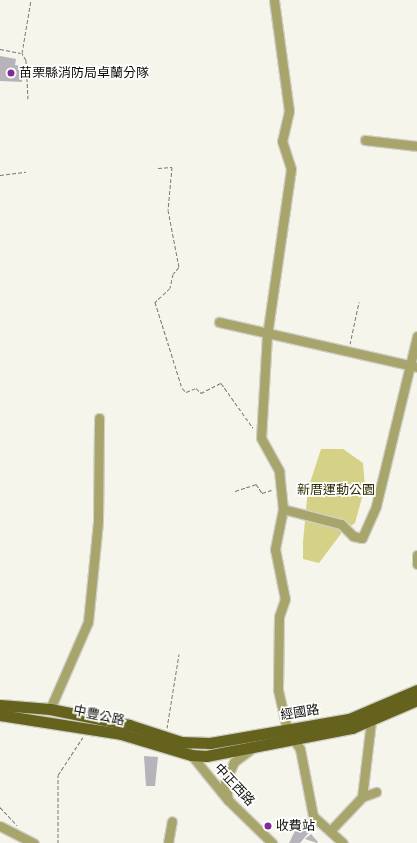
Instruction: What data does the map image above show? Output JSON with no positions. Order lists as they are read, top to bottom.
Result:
{
  "streets": {
    "main road": ["經國路", "中豐公路"],
    "street": ["中正西路"]
  },
  "crossings": [
    ["經國路", "中豐公路"],
    ["經國路", "中正西路"],
    ["中豐公路", "中正西路"]
  ],
  "parks": ["新厝運動公園"],
  "places": ["苗栗縣消防局卓蘭分隊", "收費站"]
}
